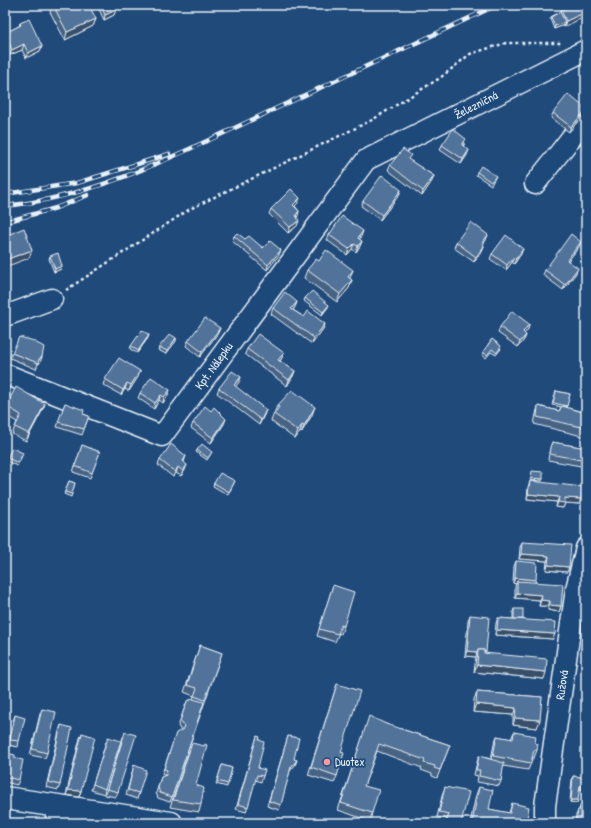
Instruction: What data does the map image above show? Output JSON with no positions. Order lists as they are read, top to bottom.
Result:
{
  "streets": {
    "street": ["Železničná", "Kpt. Nálepku", "Ružová"]
  },
  "crossings": [
    ["Železničná", "Kpt. Nálepku"]
  ],
  "places": ["Duotex"]
}
